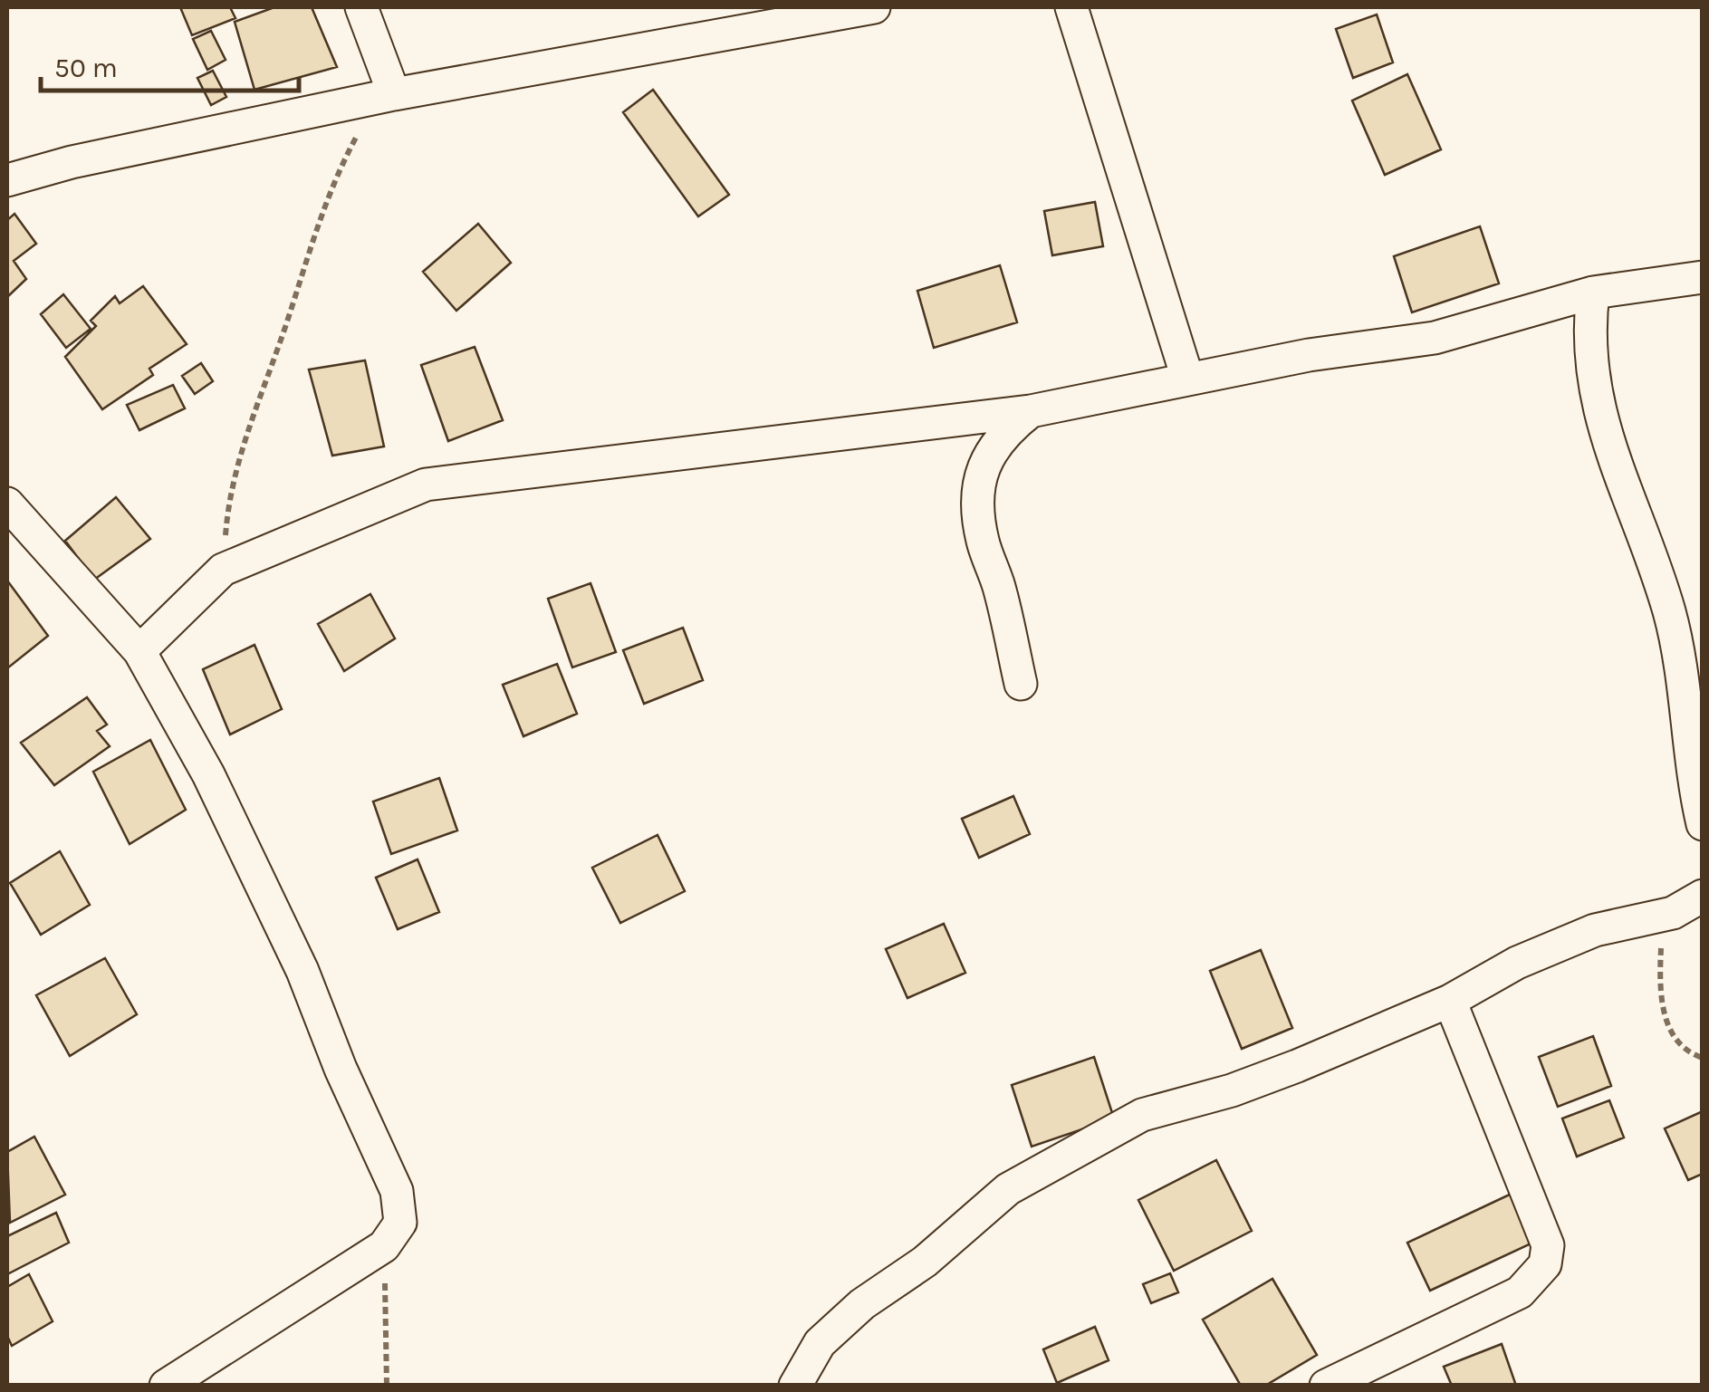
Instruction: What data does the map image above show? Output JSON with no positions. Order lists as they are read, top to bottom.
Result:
{
  "scale_bar": "50 m"
}
